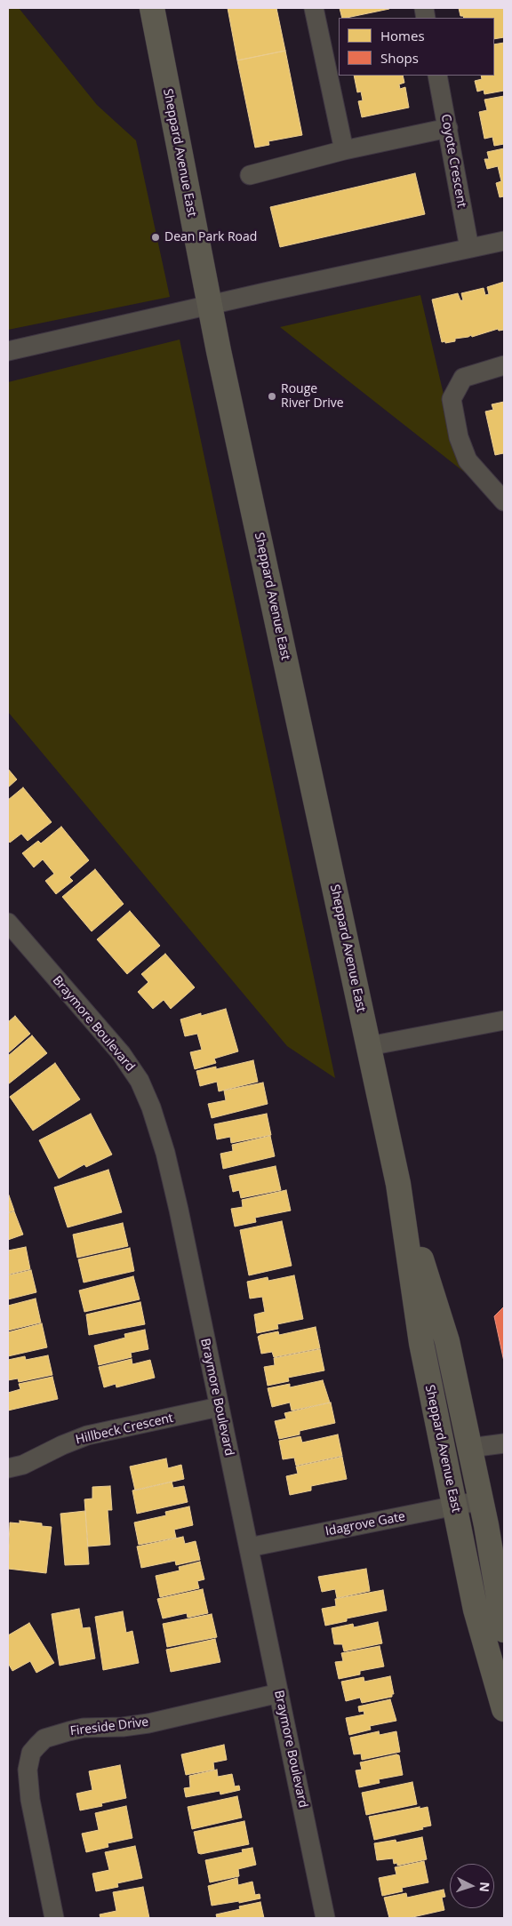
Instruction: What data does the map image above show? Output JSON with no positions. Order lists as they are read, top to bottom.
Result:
{
  "streets": {
    "main road": ["Sheppard Avenue East"],
    "street": [
      "Coyote Crescent",
      "Braymore Boulevard",
      "Hillbeck Crescent",
      "Idagrove Gate",
      "Fireside Drive"
    ]
  },
  "crossings": [
    ["Sheppard Avenue East", "Idagrove Gate"],
    ["Braymore Boulevard", "Hillbeck Crescent"],
    ["Braymore Boulevard", "Idagrove Gate"],
    ["Braymore Boulevard", "Fireside Drive"]
  ],
  "places": ["Dean Park Road", "Rouge River Drive"],
  "legend": ["Homes", "Shops"],
  "north": "right"
}
